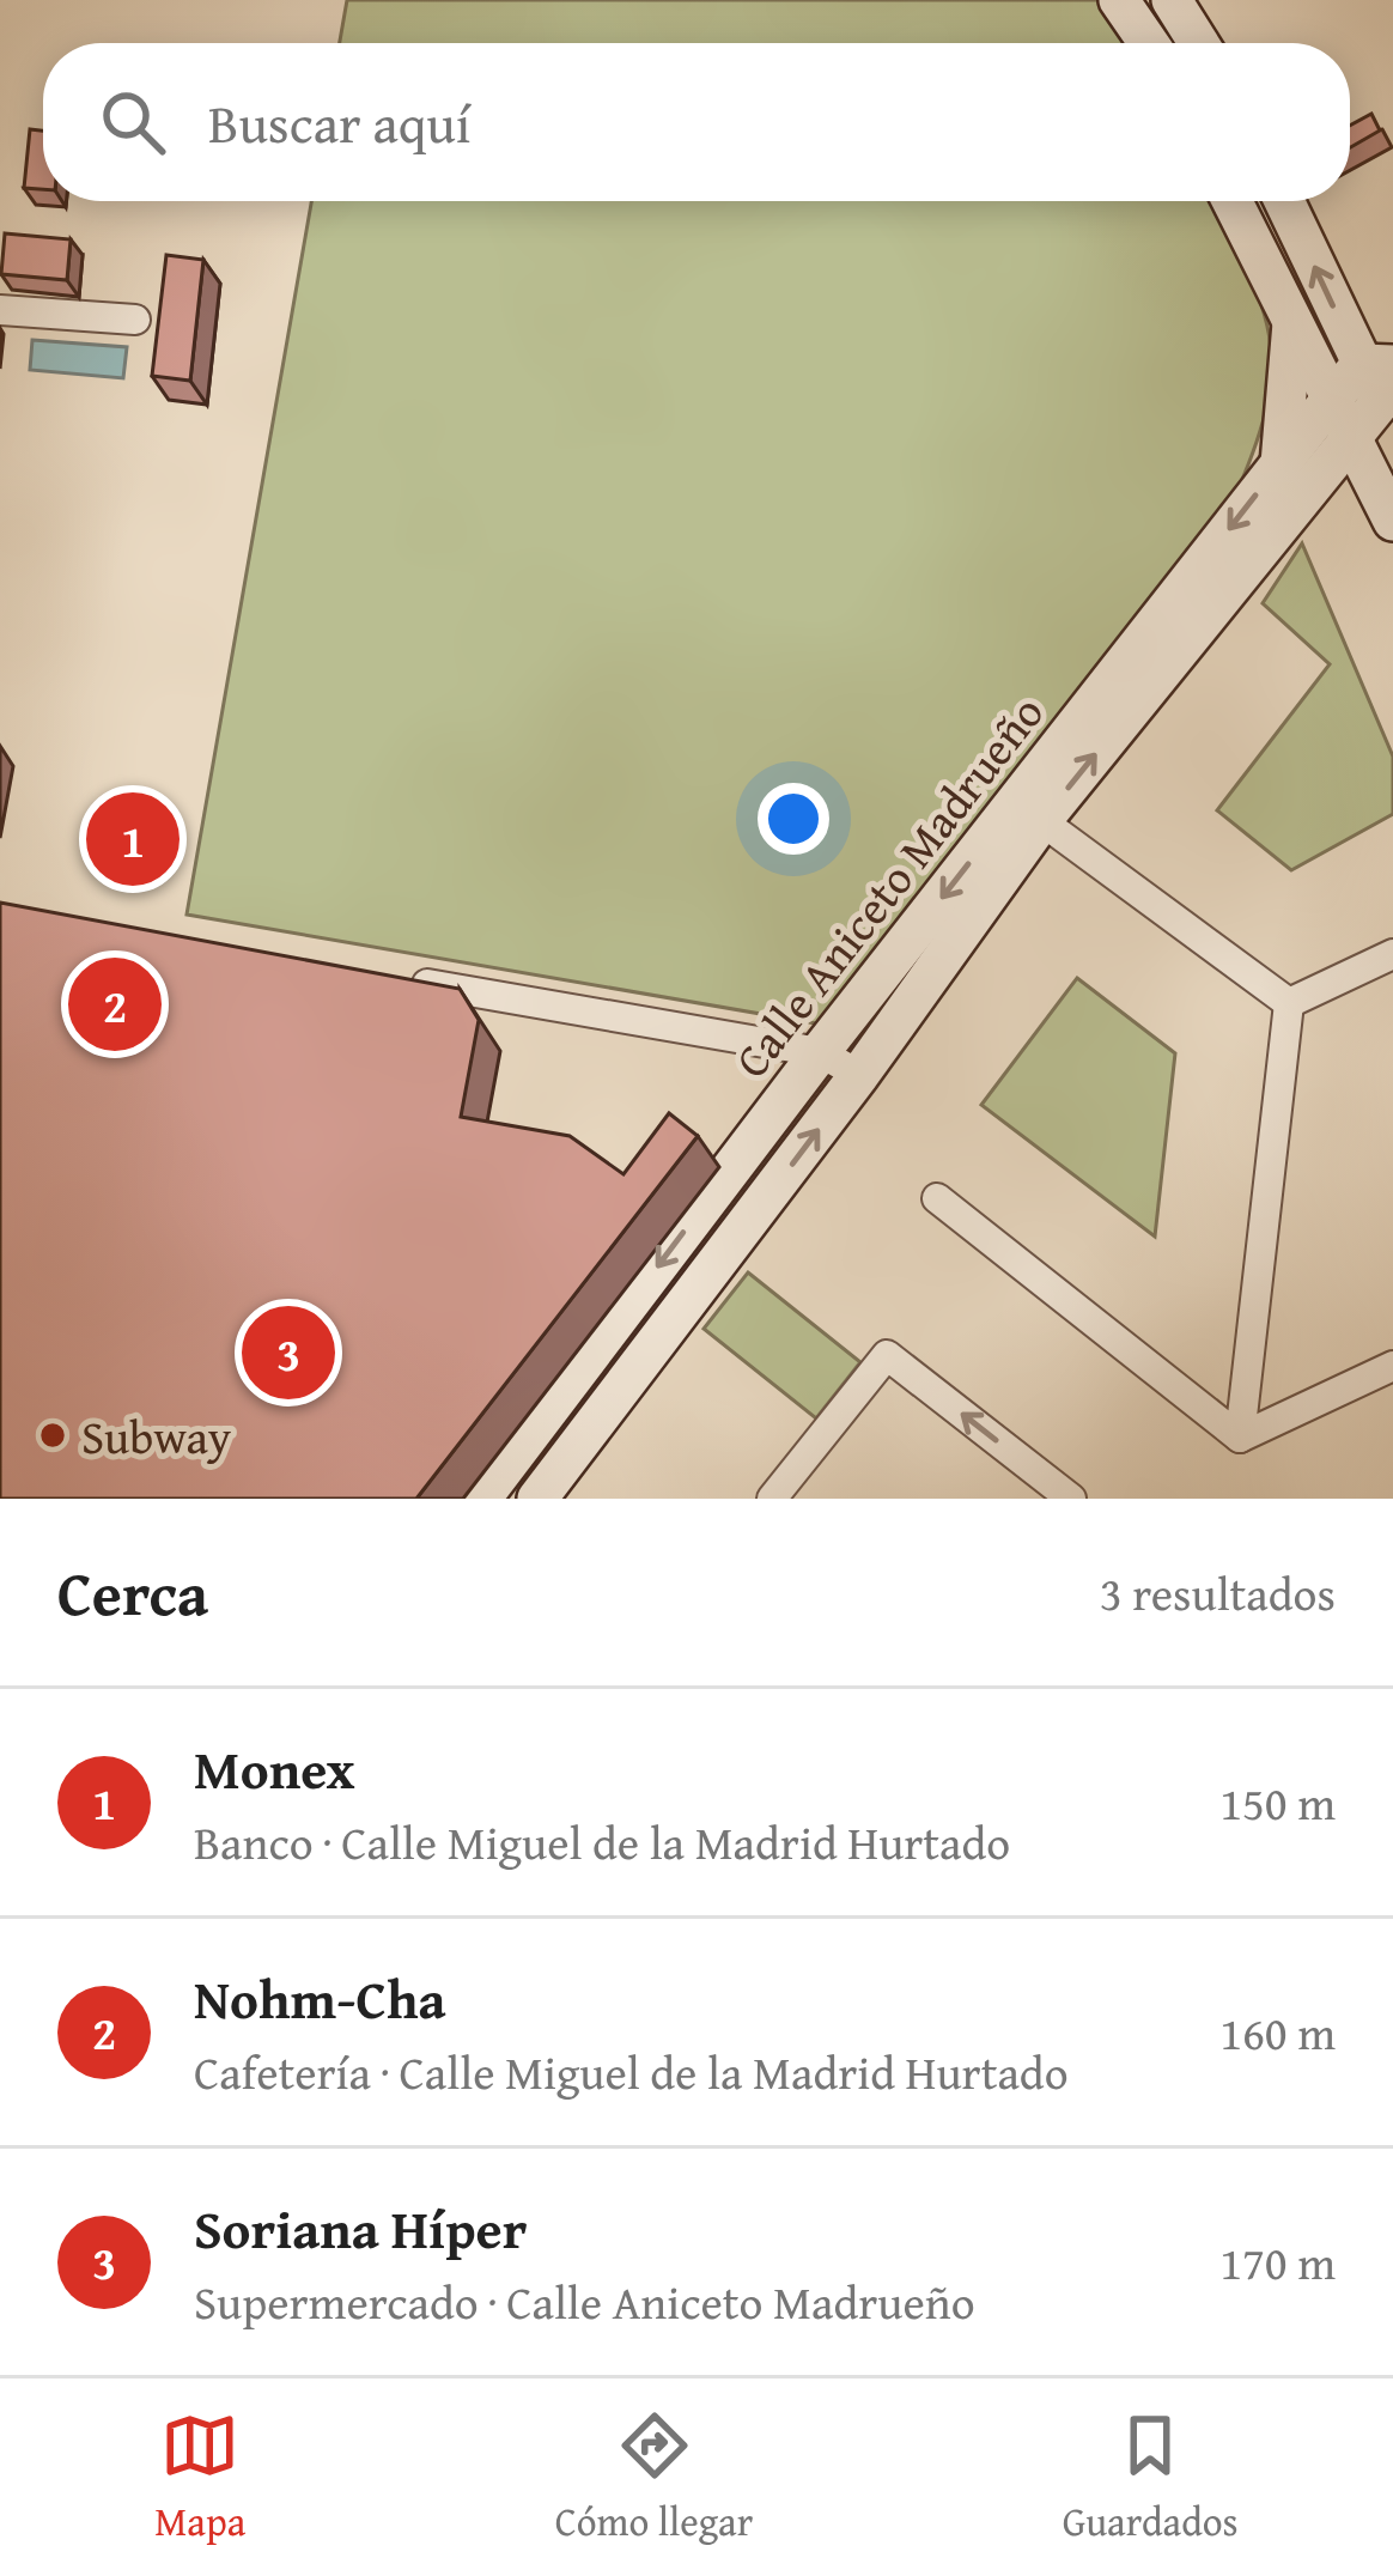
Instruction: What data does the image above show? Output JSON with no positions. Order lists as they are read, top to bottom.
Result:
{
  "streets": {
    "street": ["Calle Aniceto Madrueño"]
  },
  "places": ["Subway"],
  "page": {
    "search": "Buscar aquí",
    "pins": ["1", "2", "3"],
    "heading": ["Cerca", "3 resultados"],
    "list": [
      {
        "mark": "1",
        "name": "Monex",
        "note": "Banco · Calle Miguel de la Madrid Hurtado",
        "value": "150 m"
      },
      {
        "mark": "2",
        "name": "Nohm-Cha",
        "note": "Cafetería · Calle Miguel de la Madrid Hurtado",
        "value": "160 m"
      },
      {
        "mark": "3",
        "name": "Soriana Híper",
        "note": "Supermercado · Calle Aniceto Madrueño",
        "value": "170 m"
      }
    ],
    "nav": ["Mapa", "Cómo llegar", "Guardados"]
  }
}
